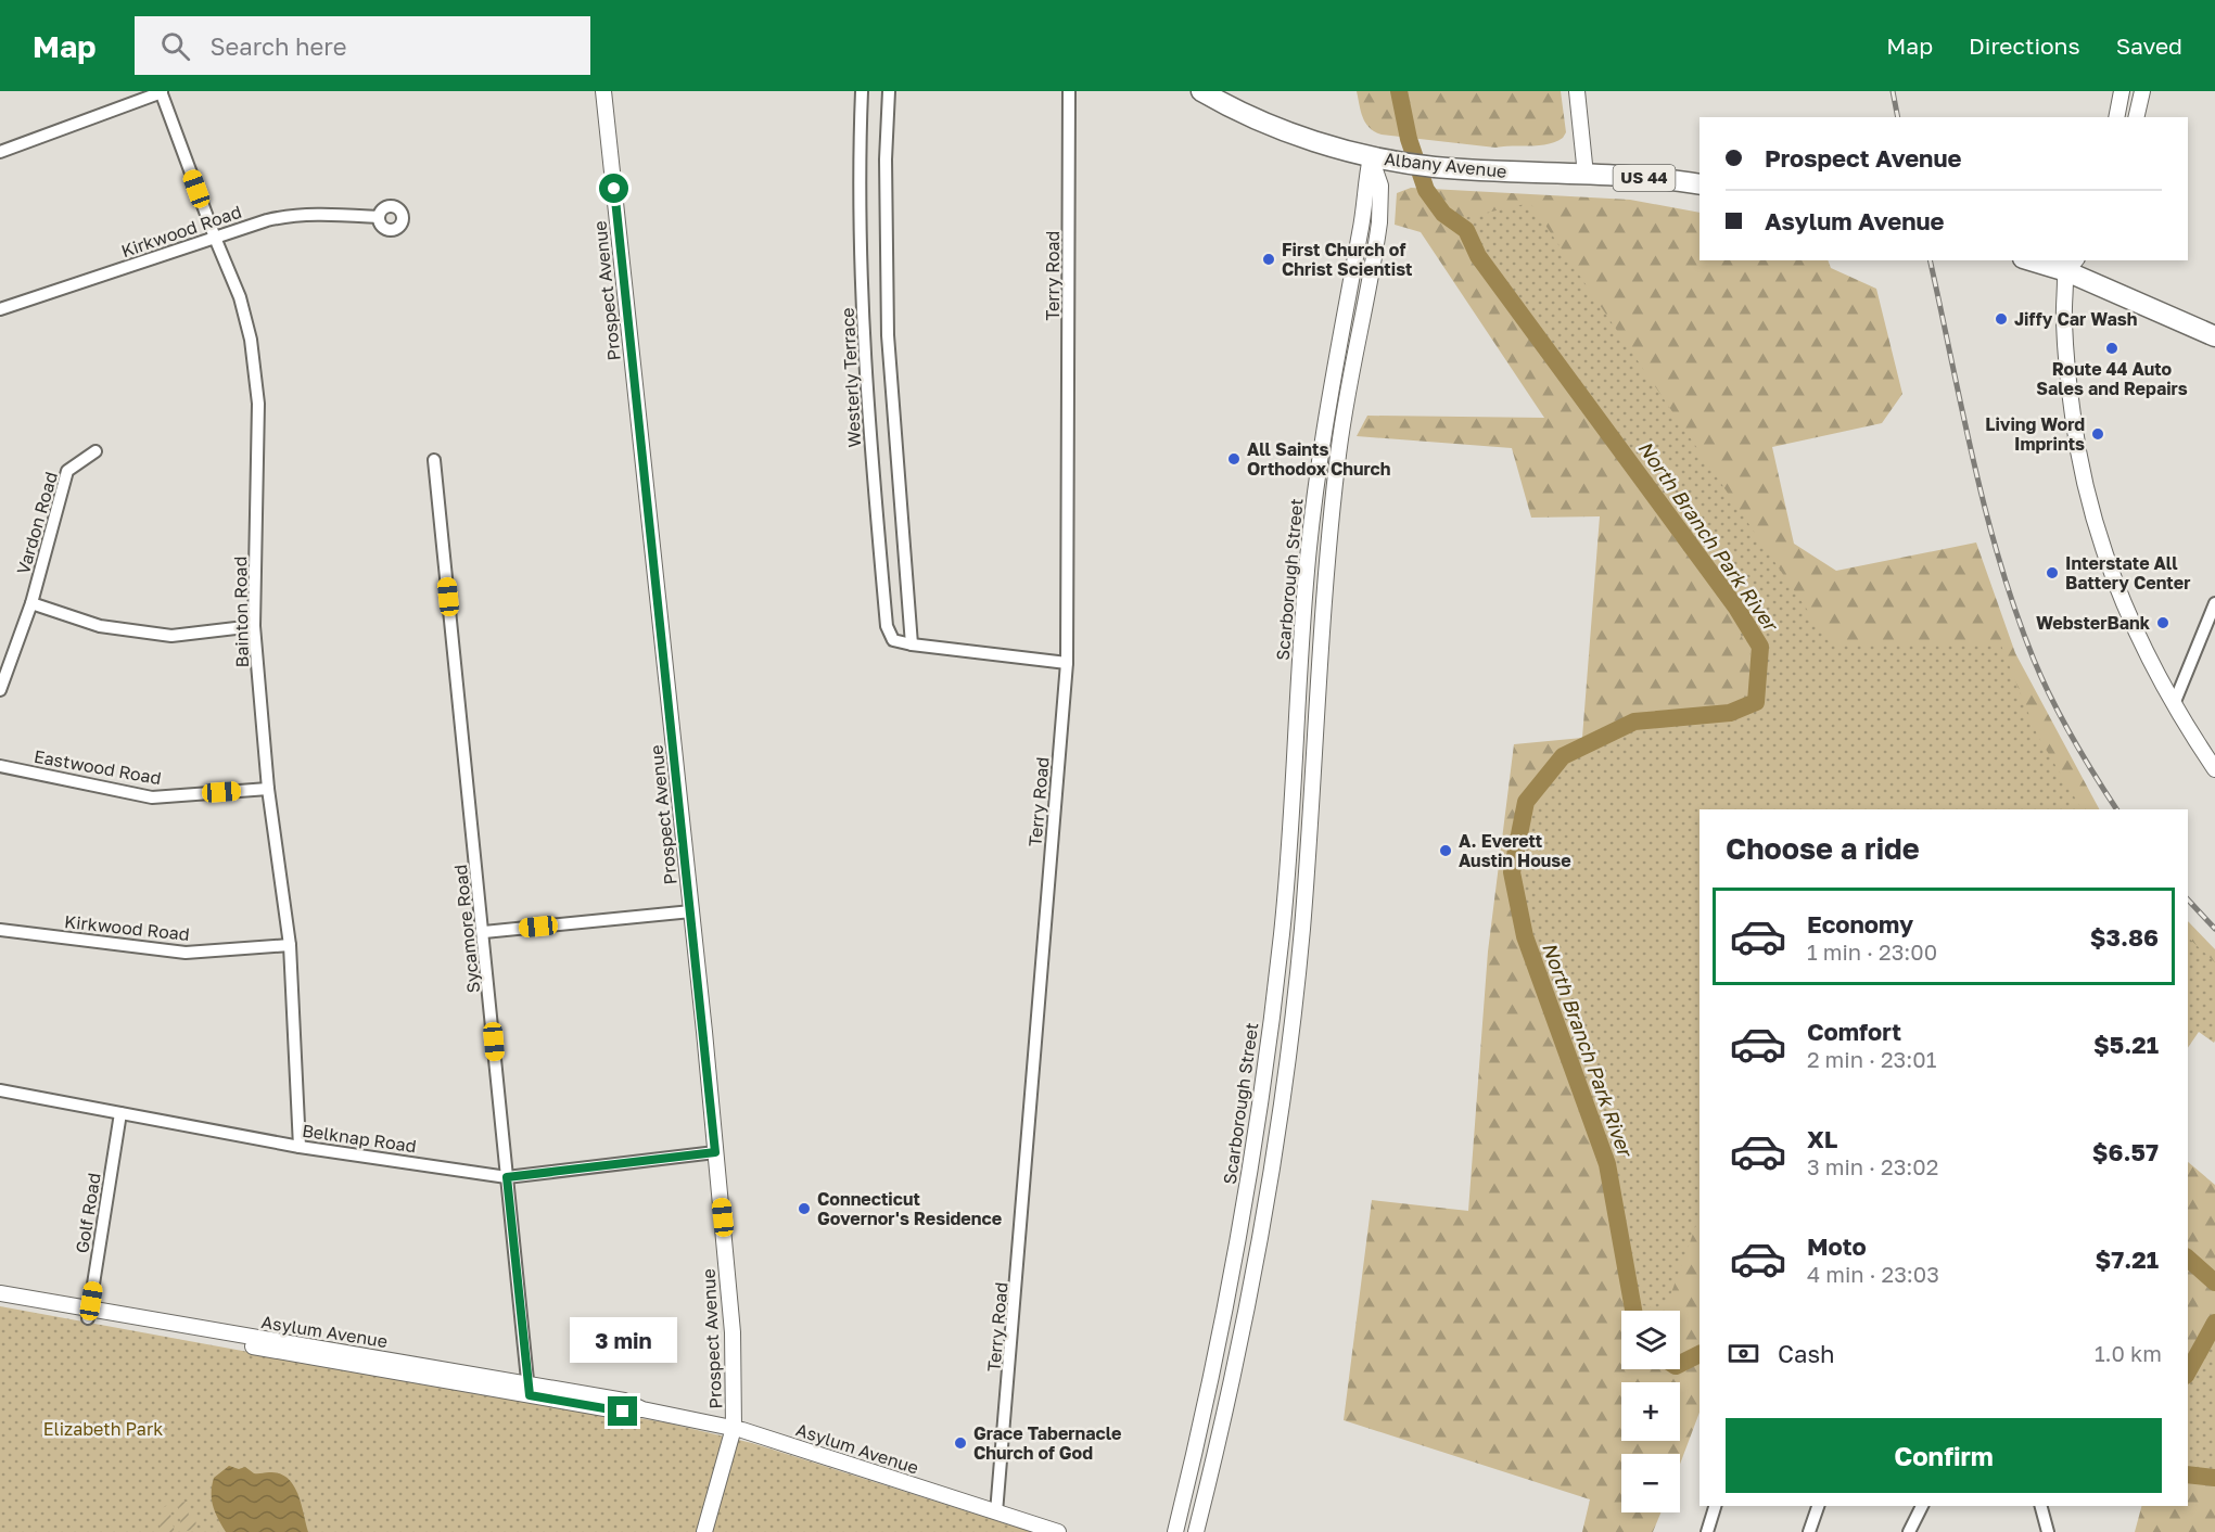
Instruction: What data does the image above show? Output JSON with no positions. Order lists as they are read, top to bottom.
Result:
{
  "streets": {
    "highway": ["Albany Avenue", "US 44"],
    "main road": ["Prospect Avenue", "Scarborough Street", "Asylum Avenue"],
    "street": [
      "Kirkwood Road",
      "Terry Road",
      "Westerly Terrace",
      "Vardon Road",
      "Bainton Road",
      "Eastwood Road",
      "Sycamore Road",
      "Belknap Road",
      "Golf Road"
    ]
  },
  "crossings": [
    ["Albany Avenue", "Scarborough Street"],
    ["Kirkwood Road", "Bainton Road"],
    ["Terry Road", "Westerly Terrace"],
    ["Terry Road", "Asylum Avenue"],
    ["Prospect Avenue", "Belknap Road"],
    ["Prospect Avenue", "Asylum Avenue"],
    ["Bainton Road", "Eastwood Road"],
    ["Bainton Road", "Belknap Road"],
    ["Sycamore Road", "Belknap Road"],
    ["Sycamore Road", "Asylum Avenue"],
    ["Belknap Road", "Golf Road"],
    ["Golf Road", "Asylum Avenue"]
  ],
  "water": ["North Branch Park River"],
  "parks": ["Elizabeth Park"],
  "places": [
    "First Church of Christ Scientist",
    "Jiffy Car Wash",
    "Route 44 Auto Sales and Repairs",
    "Living Word Imprints",
    "All Saints Orthodox Church",
    "Interstate All Battery Center",
    "WebsterBank",
    "A. Everett Austin House",
    "Connecticut Governor's Residence",
    "Grace Tabernacle Church of God"
  ],
  "page": {
    "header": "Map",
    "search": "Search here",
    "nav": ["Map", "Directions", "Saved"],
    "banner": ["Prospect Avenue", "Asylum Avenue"],
    "heading": "Choose a ride",
    "list": [
      {
        "name": "Economy",
        "note": "1 min · 23:00",
        "value": "$3.86"
      },
      {
        "name": "Comfort",
        "note": "2 min · 23:01",
        "value": "$5.21"
      },
      {
        "name": "XL",
        "note": "3 min · 23:02",
        "value": "$6.57"
      },
      {
        "name": "Moto",
        "note": "4 min · 23:03",
        "value": "$7.21"
      }
    ],
    "map_buttons": ["+", "−"],
    "bubble": "3 min",
    "pay": ["Cash", "1.0 km"],
    "buttons": "Confirm"
  }
}
